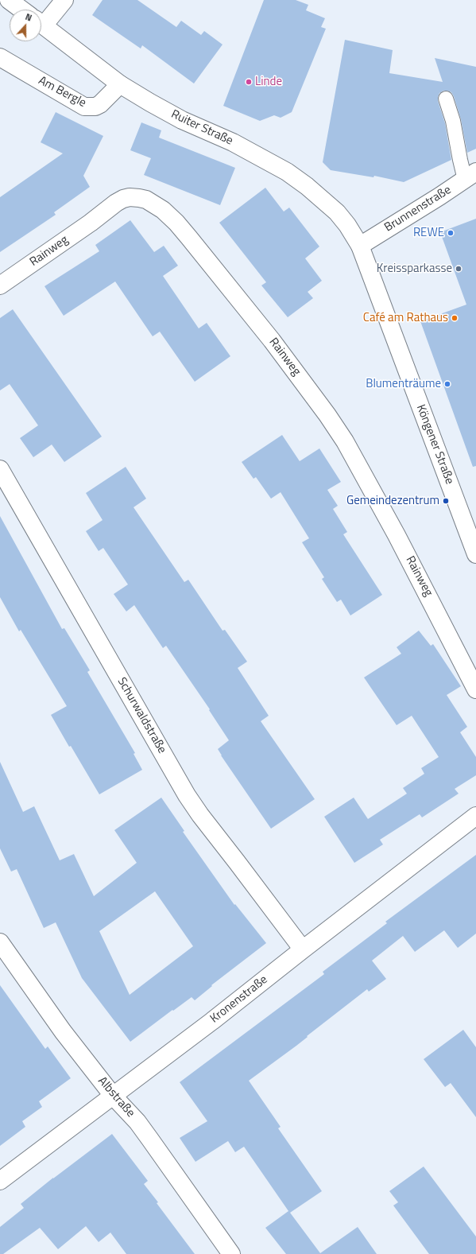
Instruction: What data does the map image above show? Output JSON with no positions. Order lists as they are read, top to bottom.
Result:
{
  "streets": {
    "street": [
      "Am Bergle",
      "Ruiter Straße",
      "Brunnenstraße",
      "Rainweg",
      "Köngener Straße",
      "Schurwaldstraße",
      "Kronenstraße",
      "Albstraße"
    ]
  },
  "crossings": [
    ["Am Bergle", "Ruiter Straße"],
    ["Ruiter Straße", "Brunnenstraße"],
    ["Ruiter Straße", "Köngener Straße"],
    ["Brunnenstraße", "Köngener Straße"],
    ["Schurwaldstraße", "Kronenstraße"],
    ["Kronenstraße", "Albstraße"]
  ],
  "places": [
    "Linde",
    "REWE",
    "Kreissparkasse",
    "Café am Rathaus",
    "Blumenträume",
    "Gemeindezentrum"
  ],
  "north": "top"
}
